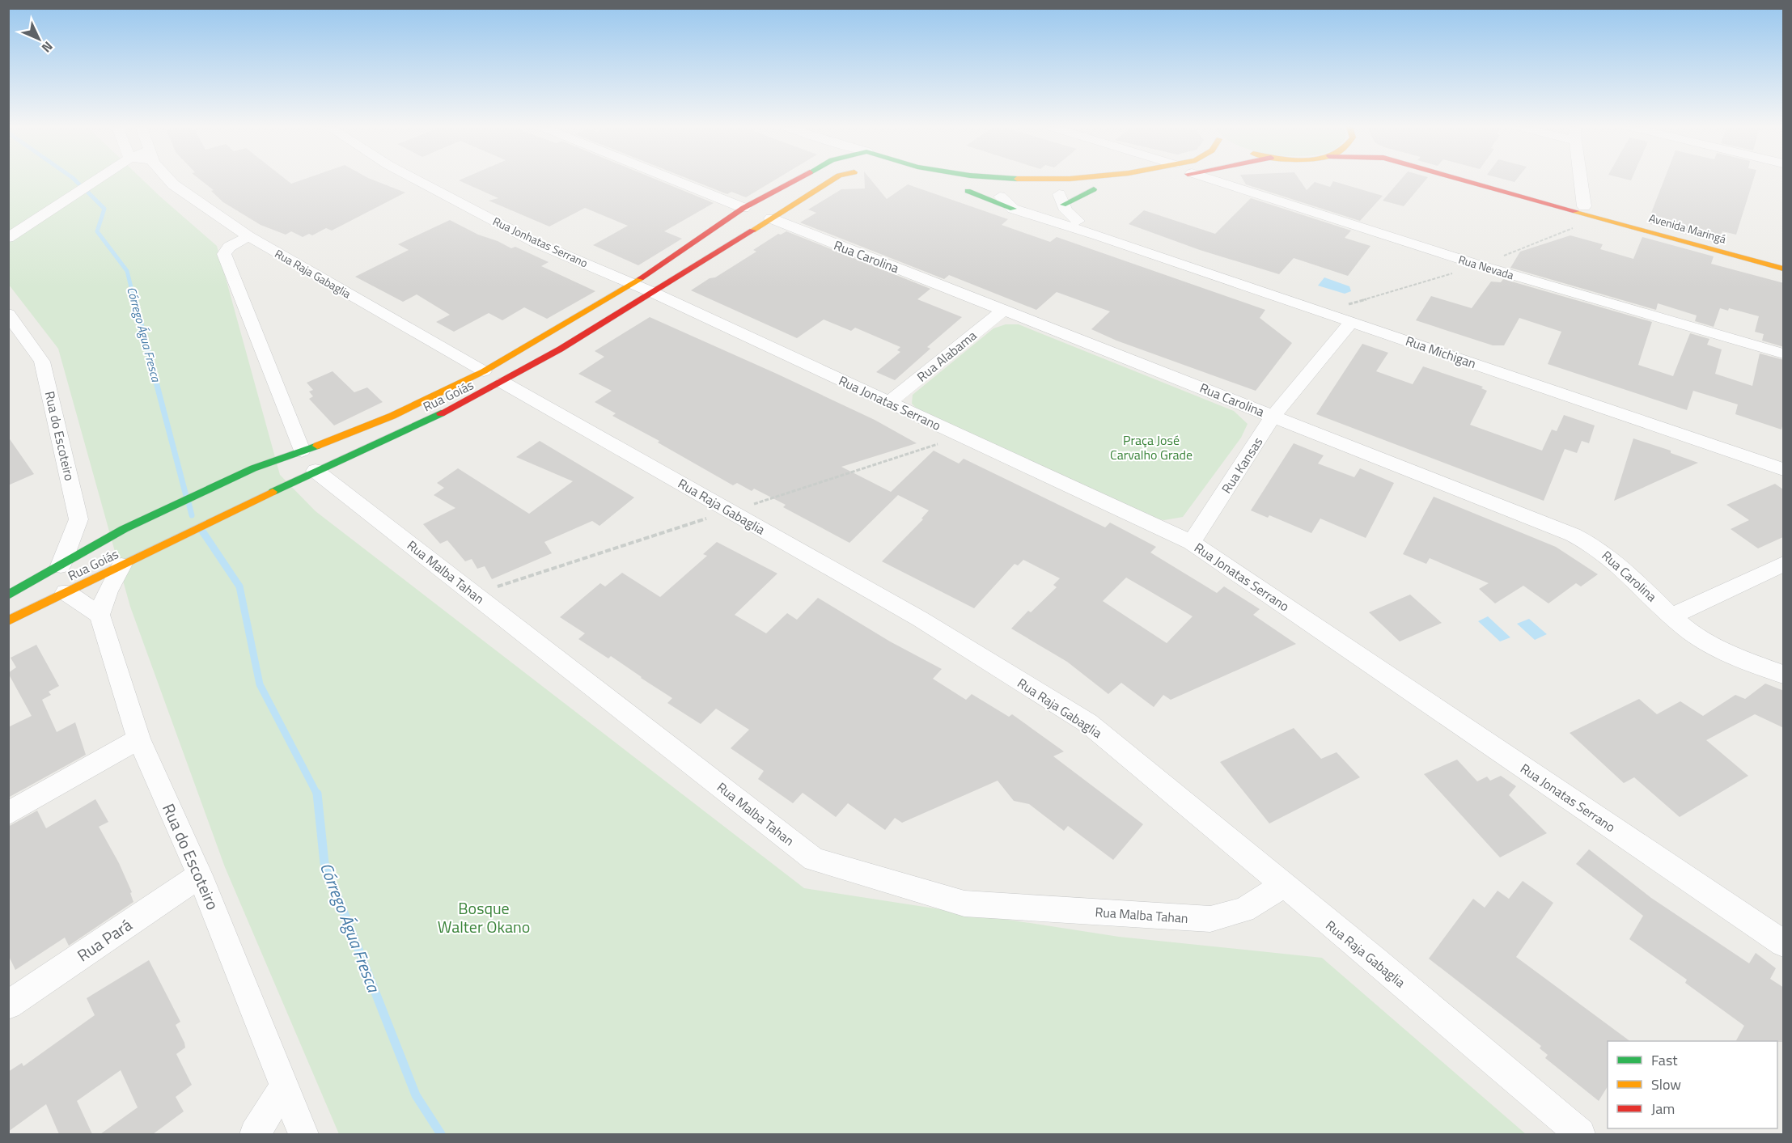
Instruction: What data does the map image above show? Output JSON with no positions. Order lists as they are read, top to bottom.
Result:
{
  "streets": {
    "main road": ["Avenida Maringá", "Rua Goiás"],
    "street": [
      "Rua Jonhatas Serrano",
      "Rua Carolina",
      "Rua Nevada",
      "Rua Raja Gabaglia",
      "Rua Michigan",
      "Rua Alabama",
      "Rua Jonatas Serrano",
      "Rua do Escoteiro",
      "Rua Kansas",
      "Rua Malba Tahan",
      "Rua Pará"
    ]
  },
  "crossings": [
    ["Rua Jonhatas Serrano", "Rua Goiás"],
    ["Rua Jonhatas Serrano", "Rua Jonatas Serrano"],
    ["Rua Carolina", "Rua Alabama"],
    ["Rua Carolina", "Rua Goiás"],
    ["Rua Carolina", "Rua Kansas"],
    ["Rua Raja Gabaglia", "Rua Goiás"],
    ["Rua Raja Gabaglia", "Rua Malba Tahan"],
    ["Rua Michigan", "Rua Kansas"],
    ["Rua Alabama", "Rua Jonatas Serrano"],
    ["Rua Goiás", "Rua Jonatas Serrano"],
    ["Rua Goiás", "Rua do Escoteiro"],
    ["Rua Goiás", "Rua Malba Tahan"],
    ["Rua Jonatas Serrano", "Rua Kansas"],
    ["Rua do Escoteiro", "Rua Pará"]
  ],
  "water": ["Córrego Água Fresca"],
  "parks": ["Praça José Carvalho Grade", "Bosque Walter Okano"],
  "legend": ["Fast", "Slow", "Jam"],
  "north": "bottom right"
}
